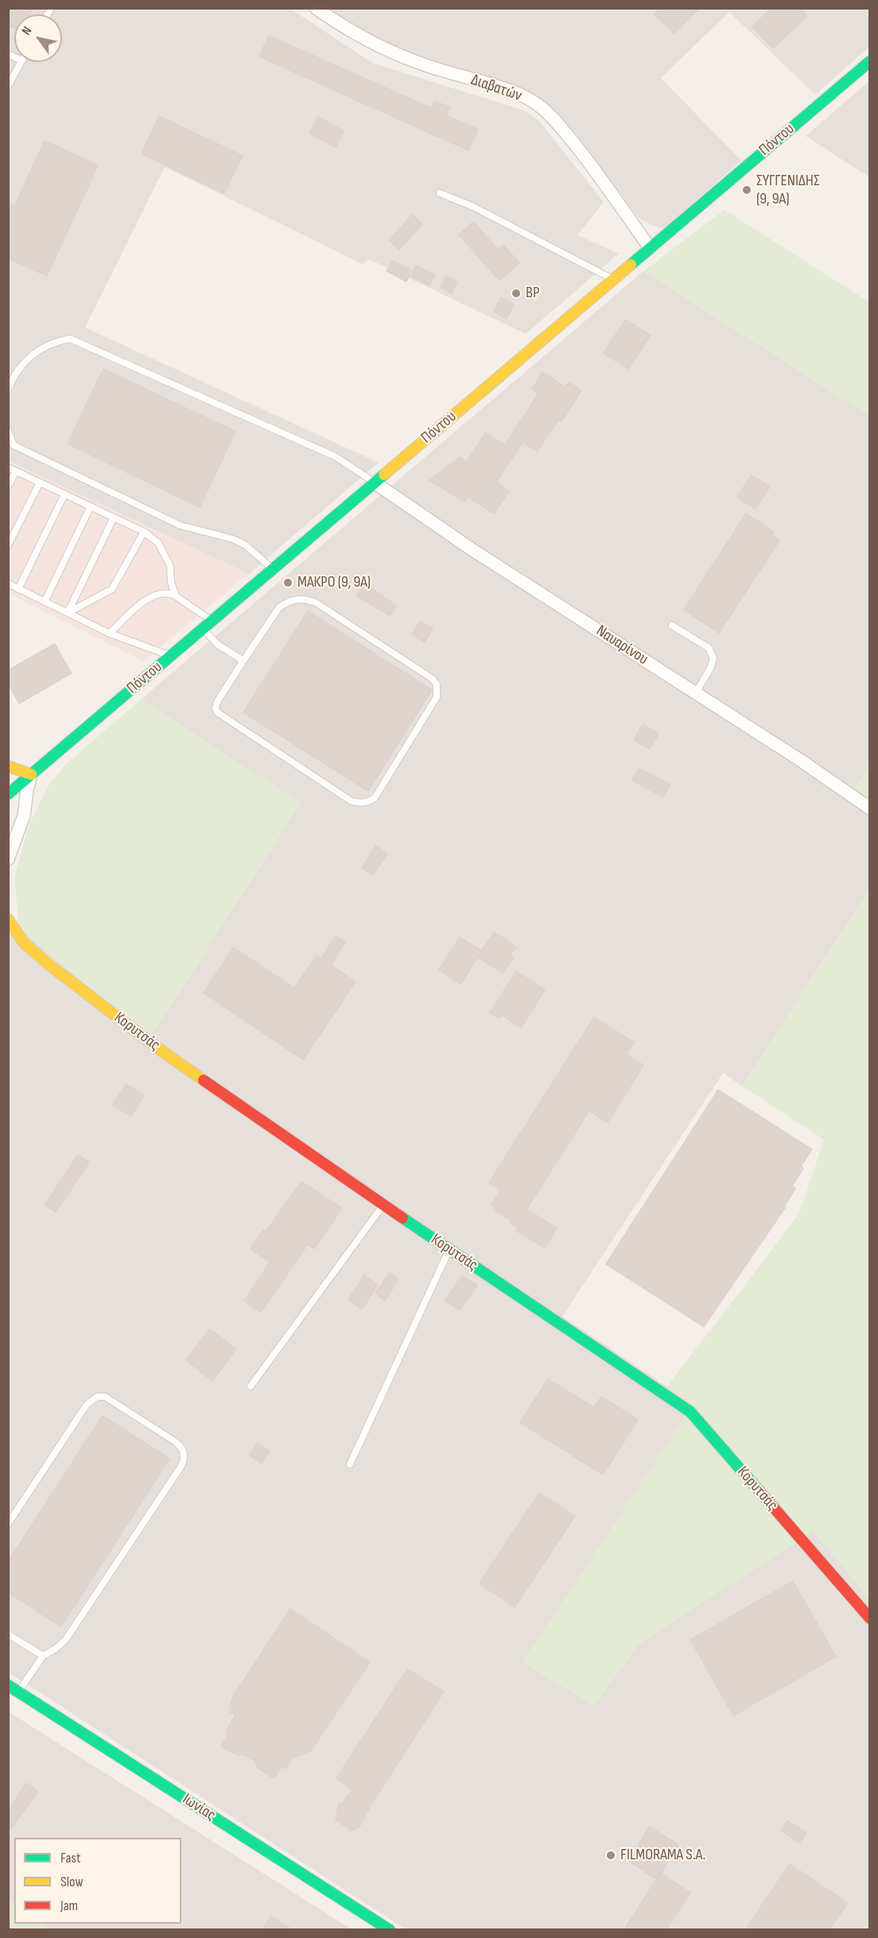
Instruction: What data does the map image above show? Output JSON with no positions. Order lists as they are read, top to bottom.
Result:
{
  "streets": {
    "street": [
      "Διαβατών",
      "Πόντου",
      "Ναυαρίνου",
      "Κορυτσάς",
      "Ιωνίας"
    ]
  },
  "crossings": [
    ["Διαβατών", "Πόντου"],
    ["Πόντου", "Ναυαρίνου"]
  ],
  "places": [
    "ΣΥΓΓΕΝΙΔΗΣ (9, 9Α)",
    "BP",
    "ΜΑΚΡΟ (9, 9Α)",
    "FILMORAMA S.A."
  ],
  "legend": ["Fast", "Slow", "Jam"],
  "north": "top left"
}
